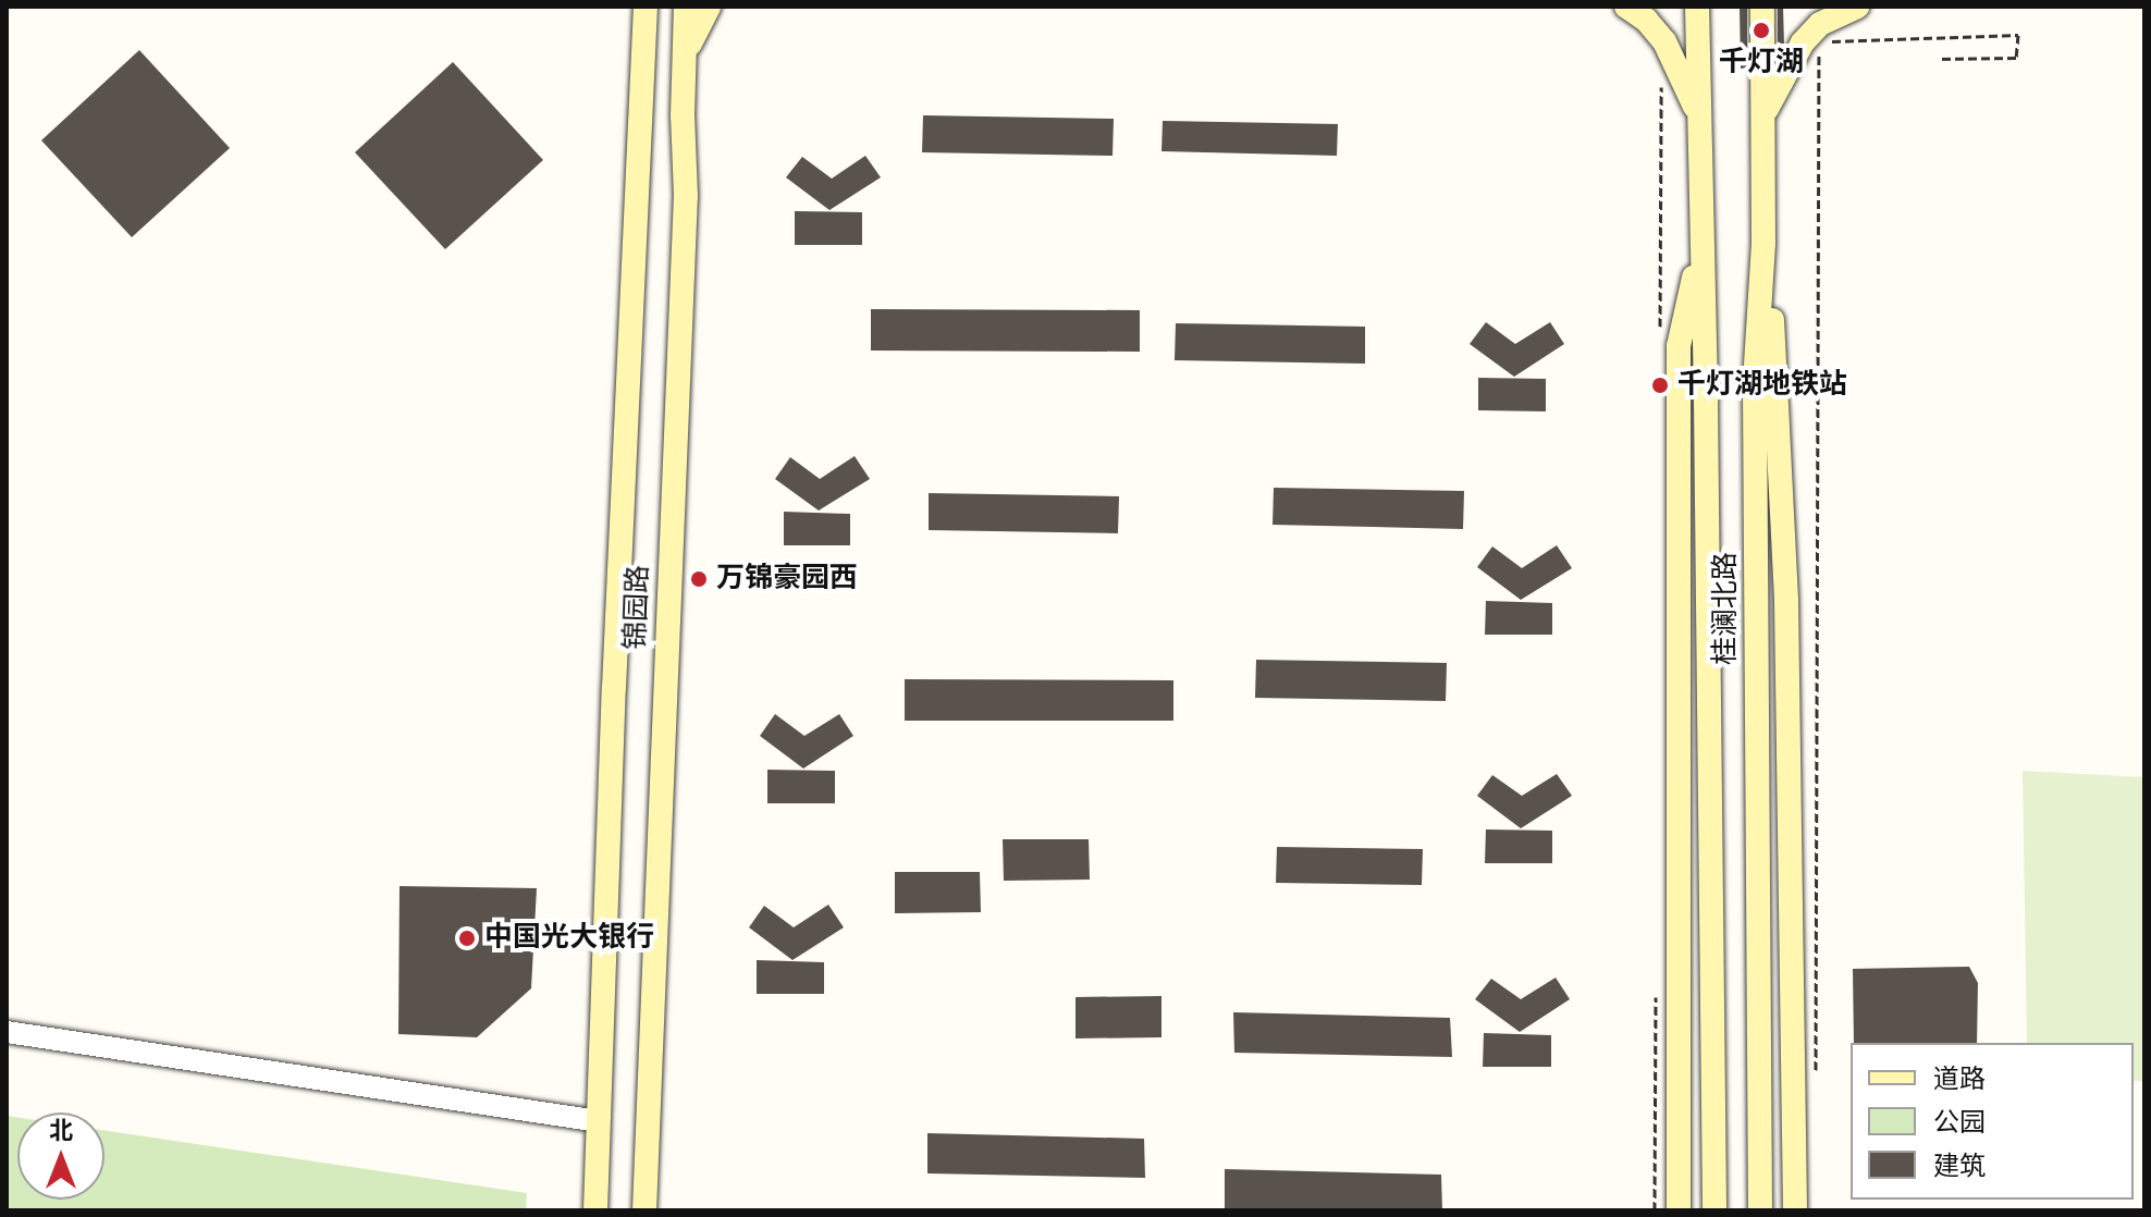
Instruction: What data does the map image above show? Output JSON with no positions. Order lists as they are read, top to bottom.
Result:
{
  "streets": {
    "main road": ["锦园路", "桂澜北路"]
  },
  "places": [
    "千灯湖",
    "千灯湖地铁站",
    "万锦豪园西",
    "中国光大银行"
  ],
  "legend": ["道路", "公园", "建筑"],
  "north": "top"
}
